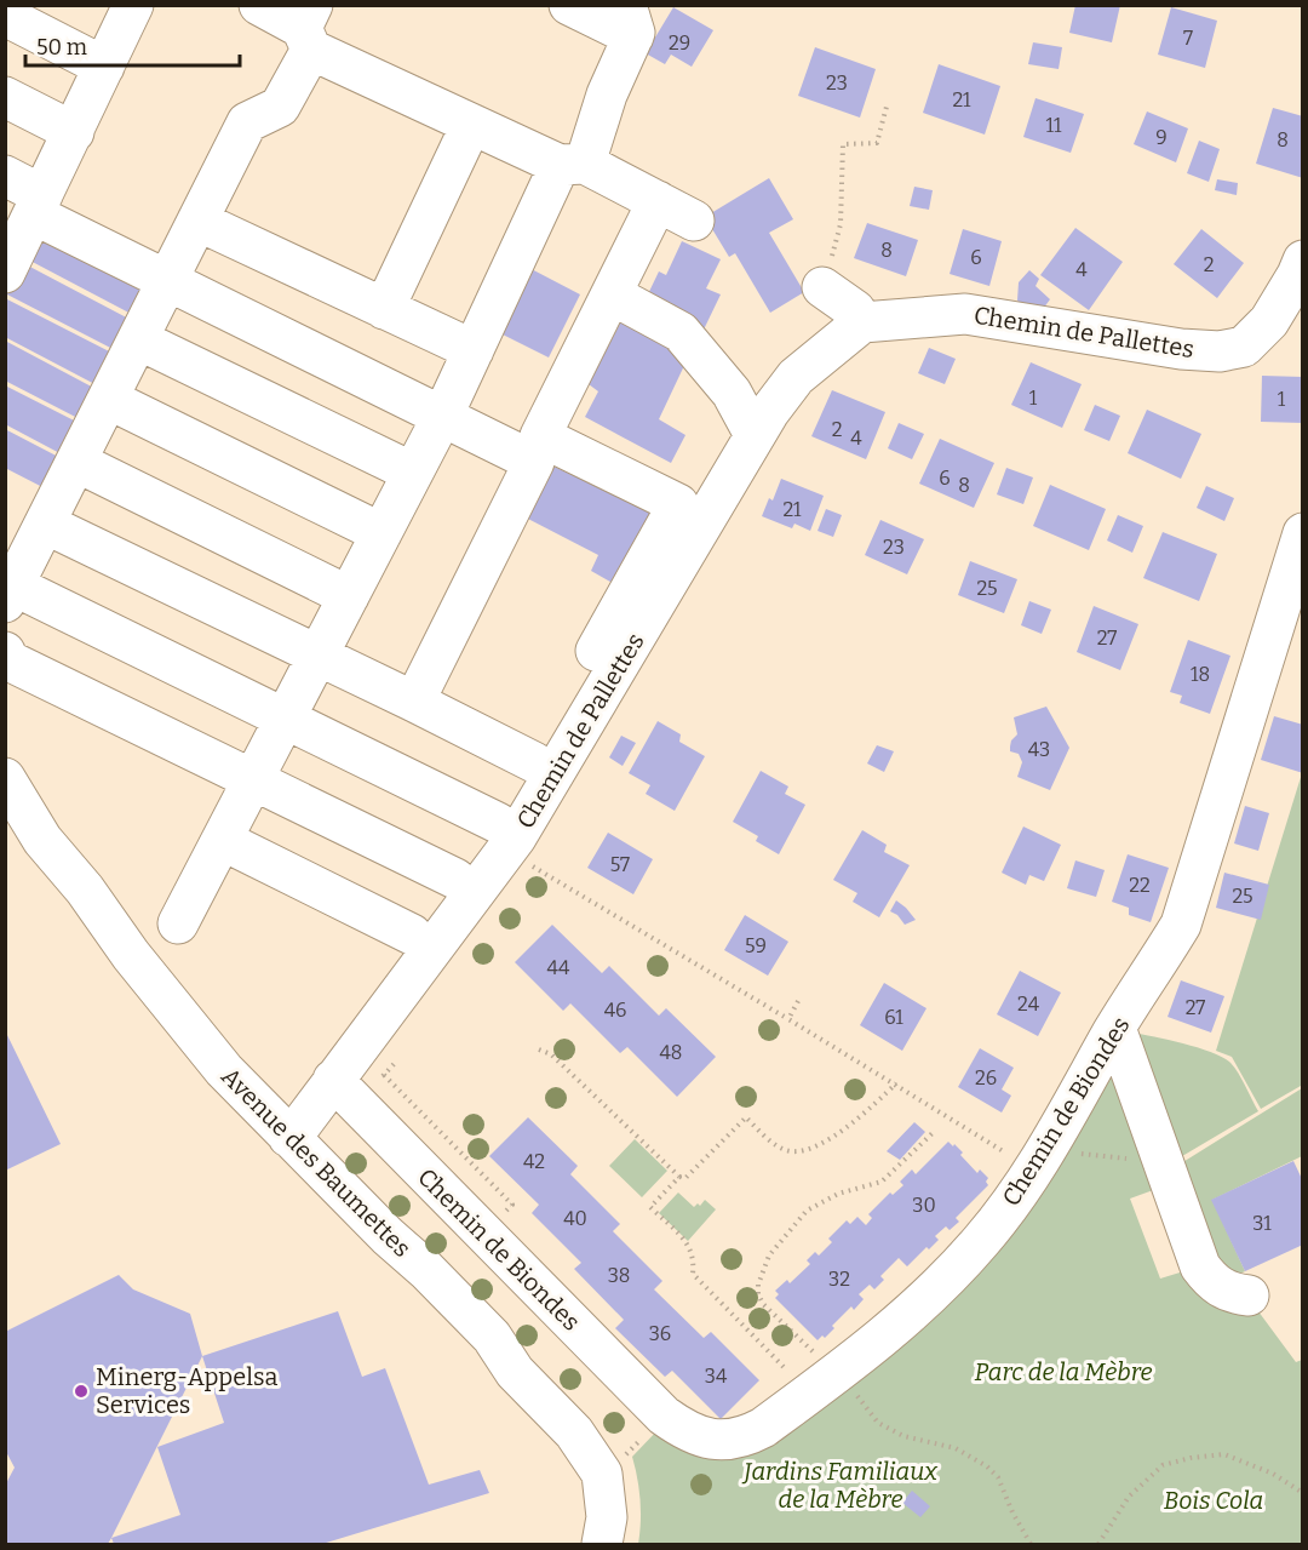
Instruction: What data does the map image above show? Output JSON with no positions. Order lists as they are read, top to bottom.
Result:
{
  "streets": {
    "street": ["Chemin de Pallettes", "Chemin de Biondes", "Avenue des Baumettes"]
  },
  "crossings": [
    ["Chemin de Pallettes", "Chemin de Biondes"],
    ["Chemin de Pallettes", "Avenue des Baumettes"]
  ],
  "parks": ["Parc de la Mèbre", "Jardins Familiaux de la Mèbre", "Bois Cola"],
  "places": ["Minerg-Appelsa Services"],
  "house_numbers": [
    "7",
    "29",
    "23",
    "21",
    "11",
    "9",
    "8",
    "8",
    "6",
    "2",
    "4",
    "1",
    "1",
    "2",
    "4",
    "6",
    "8",
    "21",
    "23",
    "25",
    "27",
    "18",
    "43",
    "57",
    "22",
    "25",
    "59",
    "44",
    "24",
    "27",
    "46",
    "61",
    "48",
    "26",
    "42",
    "30",
    "40",
    "31",
    "38",
    "32",
    "36",
    "34"
  ],
  "scale_bar": "50 m"
}
